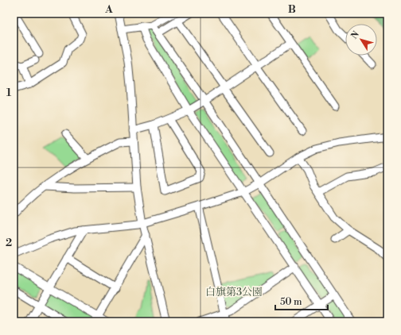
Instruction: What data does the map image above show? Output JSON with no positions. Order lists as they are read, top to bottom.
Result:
{
  "parks": ["白旗第3公園"],
  "scale_bar": "50 m",
  "north": "top left",
  "grid": {
    "columns": ["A", "B"],
    "rows": ["1", "2"]
  }
}
